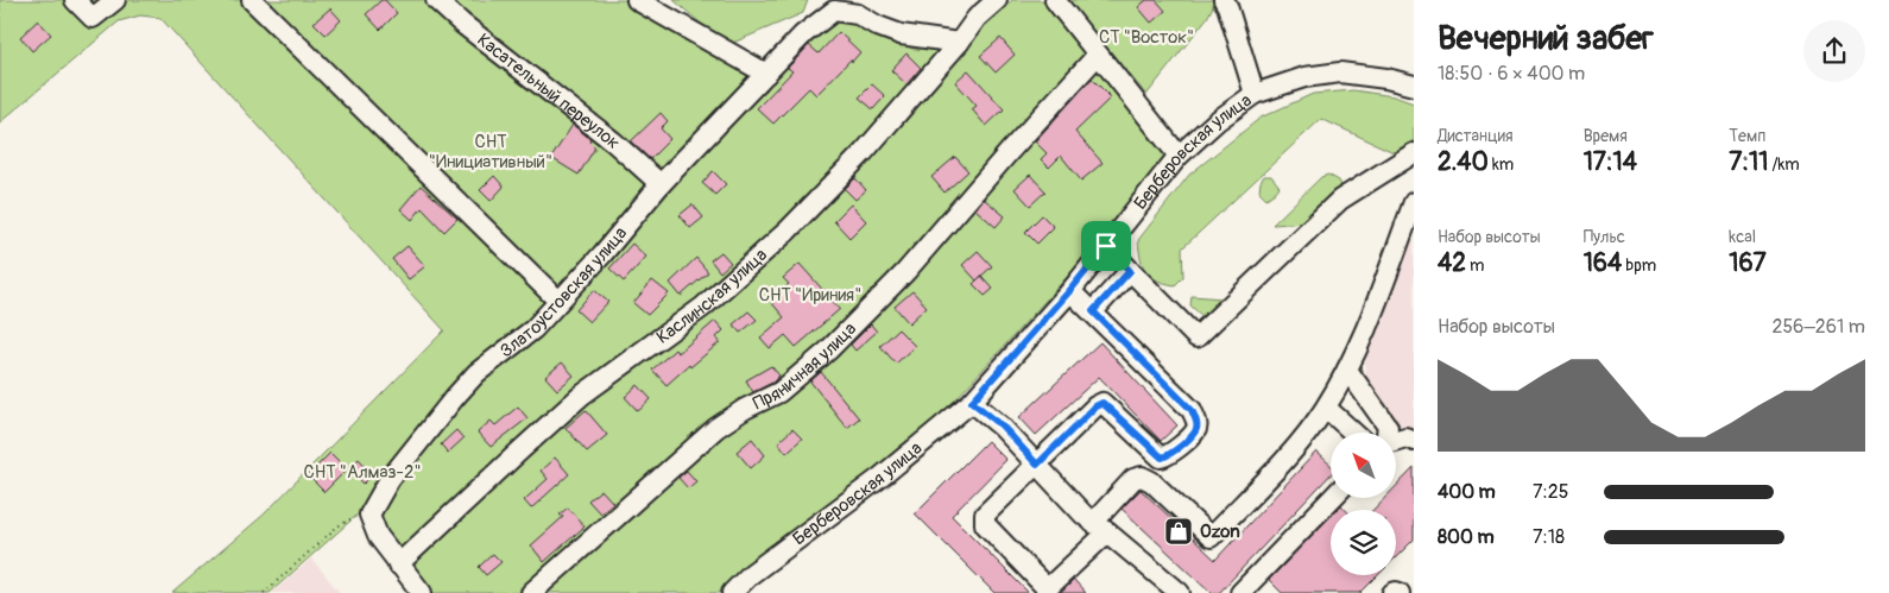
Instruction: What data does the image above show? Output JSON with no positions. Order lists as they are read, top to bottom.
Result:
{
  "streets": {
    "street": [
      "Касательный переулок",
      "Берберовская улица",
      "Златоустовская улица",
      "Каслинская улица",
      "Пряничная улица"
    ]
  },
  "crossings": [
    ["Касательный переулок", "Златоустовская улица"],
    ["Златоустовская улица", "Каслинская улица"]
  ],
  "parks": [
    "СТ \"Восток\"",
    "СНТ \"Инициативный\"",
    "СНТ \"Ириния\"",
    "СНТ \"Алмаз-2\""
  ],
  "places": {
    "shop": ["Ozon"]
  },
  "north": "top left",
  "page": {
    "heading": ["Вечерний забег", "18:50 · 6 × 400 m"],
    "stats": [
      ["Дистанция", "2.40 km"],
      ["Время", "17:14"],
      ["Темп", "7:11 /km"],
      ["Набор высоты", "42 m"],
      ["Пульс", "164 bpm"],
      ["kcal", "167"]
    ],
    "chart": ["Набор высоты", "256–261 m"],
    "list": [
      {
        "name": "400 m",
        "note": "7:25"
      },
      {
        "name": "800 m",
        "note": "7:18"
      }
    ]
  }
}
